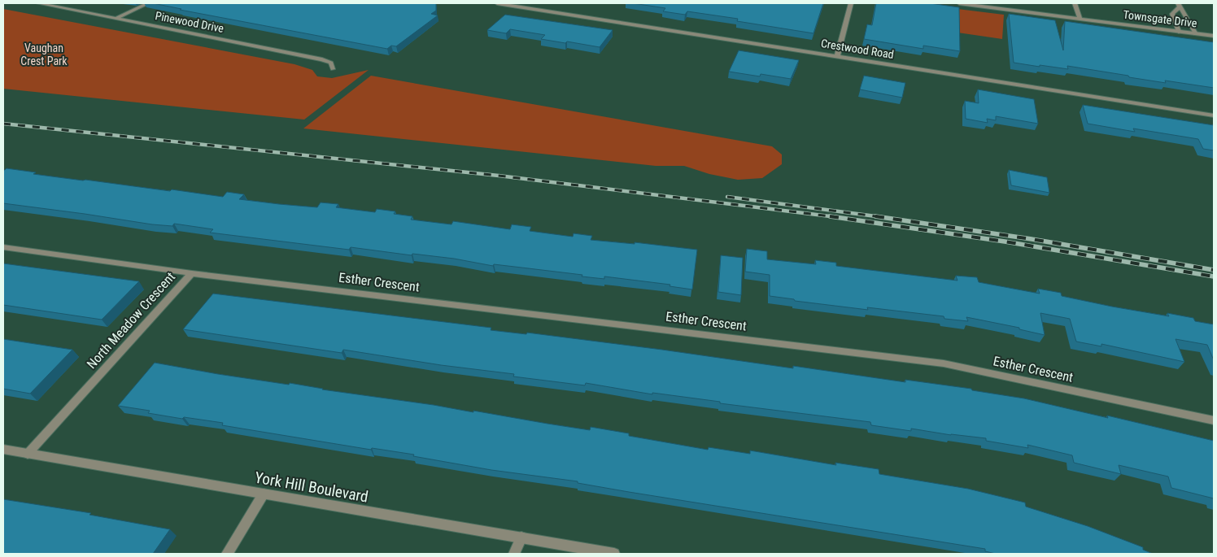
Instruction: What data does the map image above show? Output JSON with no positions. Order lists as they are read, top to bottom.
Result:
{
  "streets": {
    "street": [
      "Townsgate Drive",
      "Pinewood Drive",
      "Crestwood Road",
      "Esther Crescent",
      "North Meadow Crescent",
      "York Hill Boulevard"
    ]
  },
  "crossings": [
    ["Esther Crescent", "North Meadow Crescent"],
    ["North Meadow Crescent", "York Hill Boulevard"]
  ],
  "parks": ["Vaughan Crest Park"]
}
